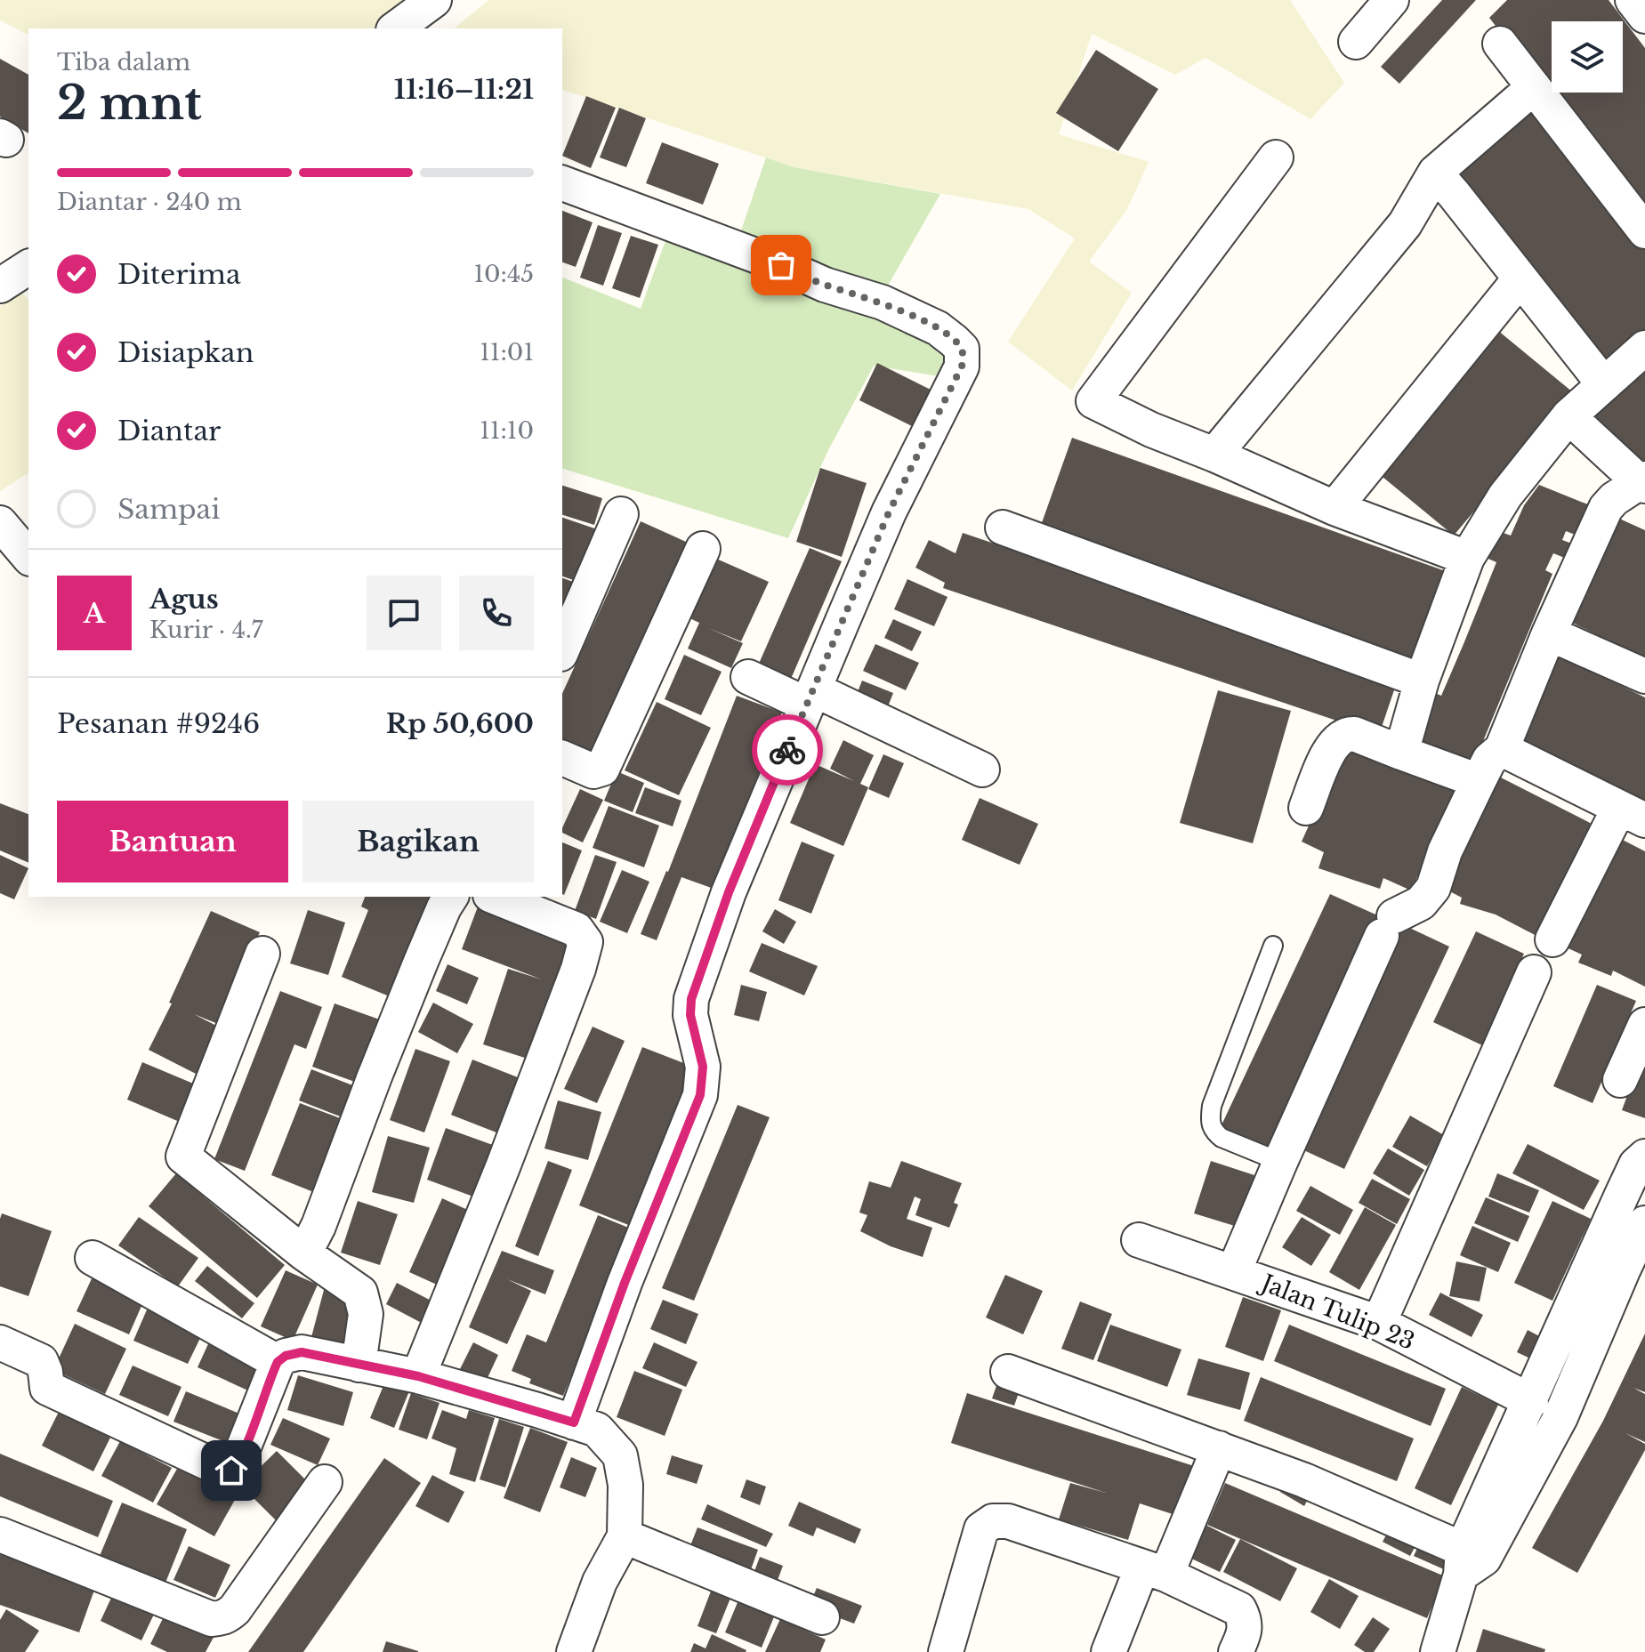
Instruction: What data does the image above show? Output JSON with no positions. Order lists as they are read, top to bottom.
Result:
{
  "streets": {
    "street": ["Jalan Tulip 23"]
  },
  "page": {
    "heading": ["2 mnt", "Tiba dalam", "11:16–11:21"],
    "panel": [
      "Agus",
      "Kurir · 4.7",
      "Pesanan #9246",
      "Rp 50,600"
    ],
    "bar": "Diantar · 240 m",
    "list": [
      ["Diterima", "10:45"],
      ["Disiapkan", "11:01"],
      ["Diantar", "11:10"],
      "Sampai"
    ],
    "round": "A",
    "buttons": ["Bantuan", "Bagikan"]
  }
}
